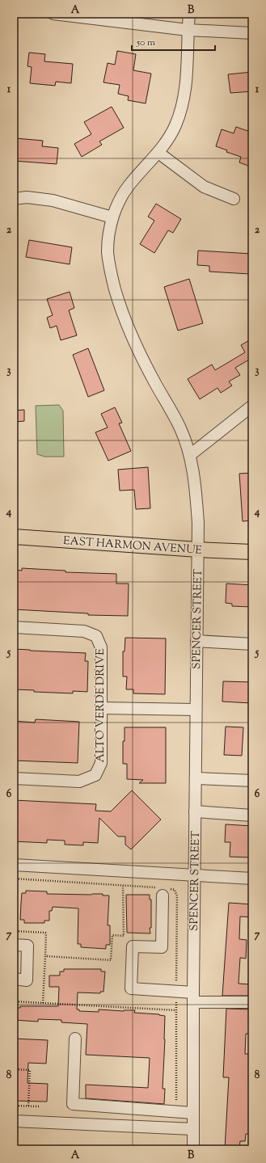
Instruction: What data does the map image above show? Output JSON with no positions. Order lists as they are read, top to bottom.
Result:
{
  "streets": {
    "main road": ["EAST HARMON AVENUE"],
    "street": ["SPENCER STREET", "ALTO VERDE DRIVE"]
  },
  "crossings": [
    ["EAST HARMON AVENUE", "SPENCER STREET"]
  ],
  "scale_bar": "50 m",
  "grid": {
    "columns": ["A", "B"],
    "rows": [
      "1",
      "2",
      "3",
      "4",
      "5",
      "6",
      "7",
      "8"
    ]
  }
}
